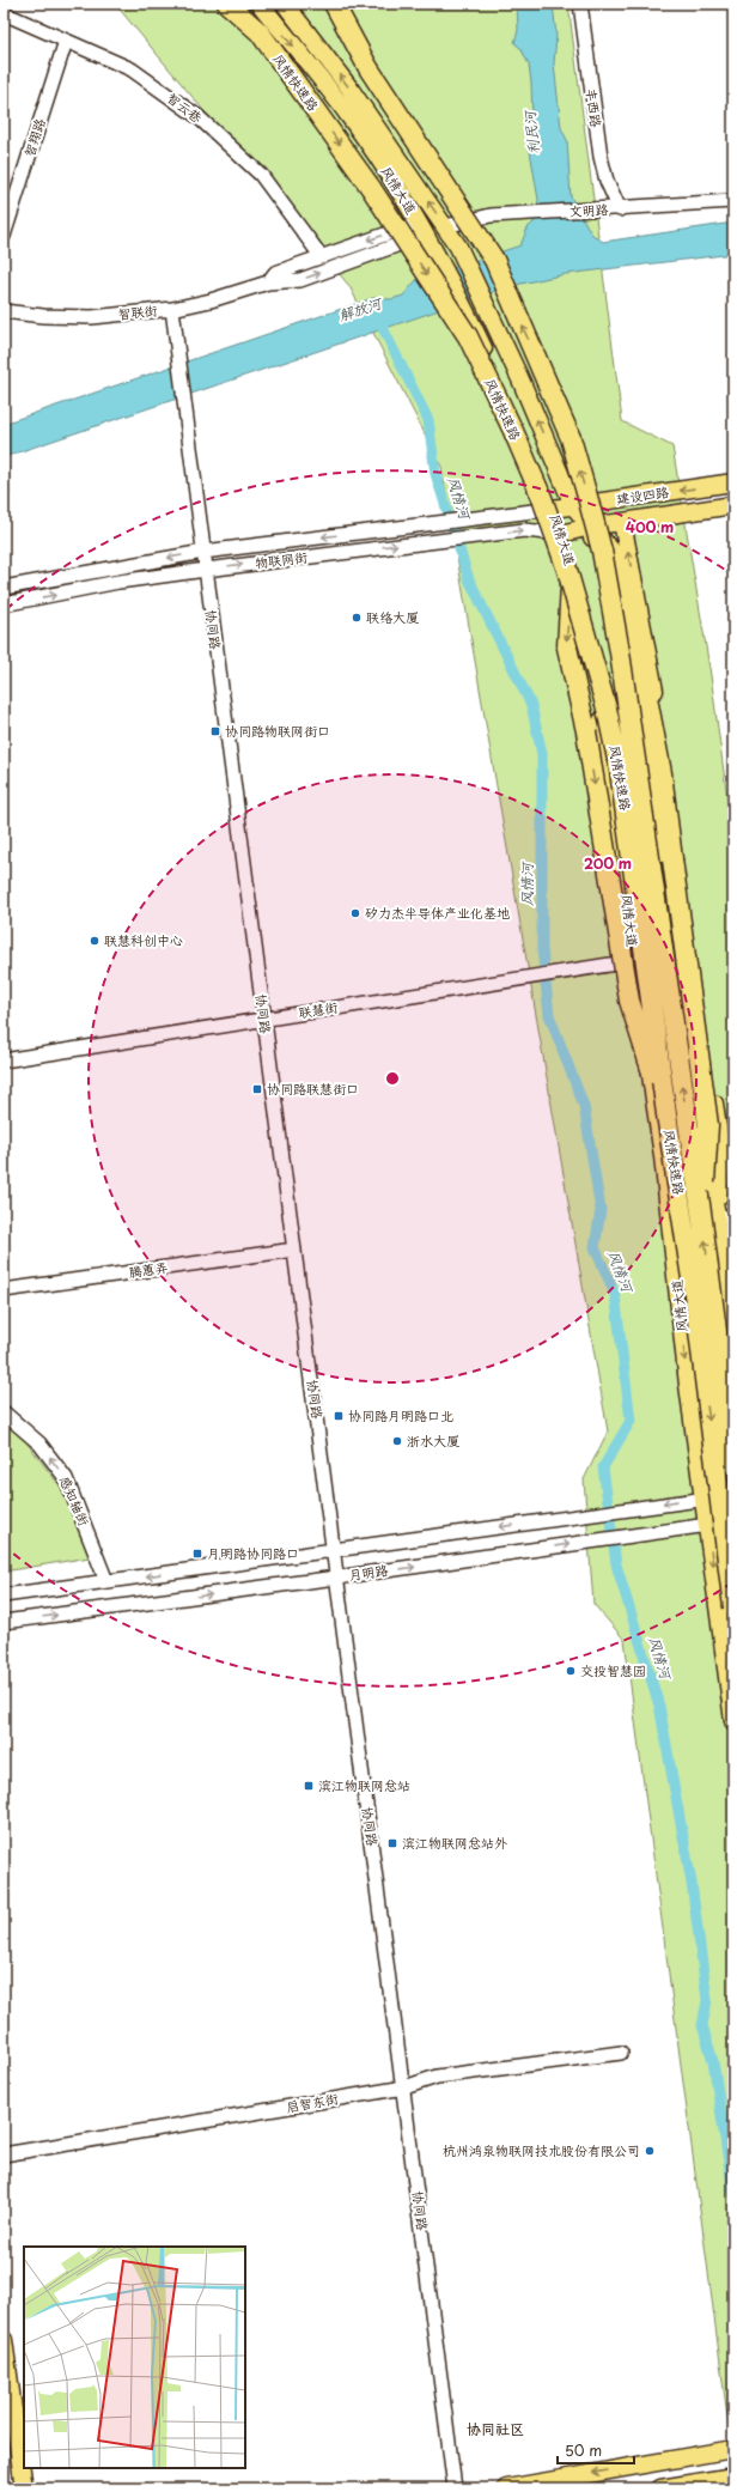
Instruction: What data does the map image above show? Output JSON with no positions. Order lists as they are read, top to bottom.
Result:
{
  "streets": {
    "highway": ["风情快速路"],
    "main road": ["风情大道", "建设四路"],
    "street": [
      "智云巷",
      "丰西路",
      "智翔路",
      "文明路",
      "智联街",
      "物联网街",
      "协同路",
      "联慧街",
      "腾蕙弄",
      "感知轴街",
      "月明路",
      "启智东街"
    ]
  },
  "crossings": [
    ["风情快速路", "风情大道"],
    ["智云巷", "智翔路"],
    ["智云巷", "智联街"],
    ["丰西路", "文明路"],
    ["风情大道", "文明路"],
    ["风情大道", "智联街"],
    ["风情大道", "建设四路"],
    ["风情大道", "物联网街"],
    ["风情大道", "联慧街"],
    ["风情大道", "月明路"],
    ["智联街", "协同路"],
    ["建设四路", "物联网街"],
    ["物联网街", "协同路"],
    ["协同路", "联慧街"],
    ["协同路", "腾蕙弄"],
    ["协同路", "月明路"],
    ["协同路", "启智东街"],
    ["感知轴街", "月明路"]
  ],
  "one_way": ["感知轴街"],
  "districts": ["协同社区"],
  "water": ["利民河", "解放河", "风情河"],
  "places": {
    "other": [
      "联络大厦",
      "矽力杰半导体产业化基地",
      "联慧科创中心",
      "浙水大厦",
      "交投智慧园",
      "杭州鸿泉物联网技术股份有限公司"
    ],
    "transit": [
      "协同路物联网街口",
      "协同路联慧街口",
      "协同路月明路口北",
      "月明路协同路口",
      "滨江物联网总站",
      "滨江物联网总站外"
    ]
  },
  "scale_bar": "50 m",
  "rings": ["400 m", "200 m"]
}
